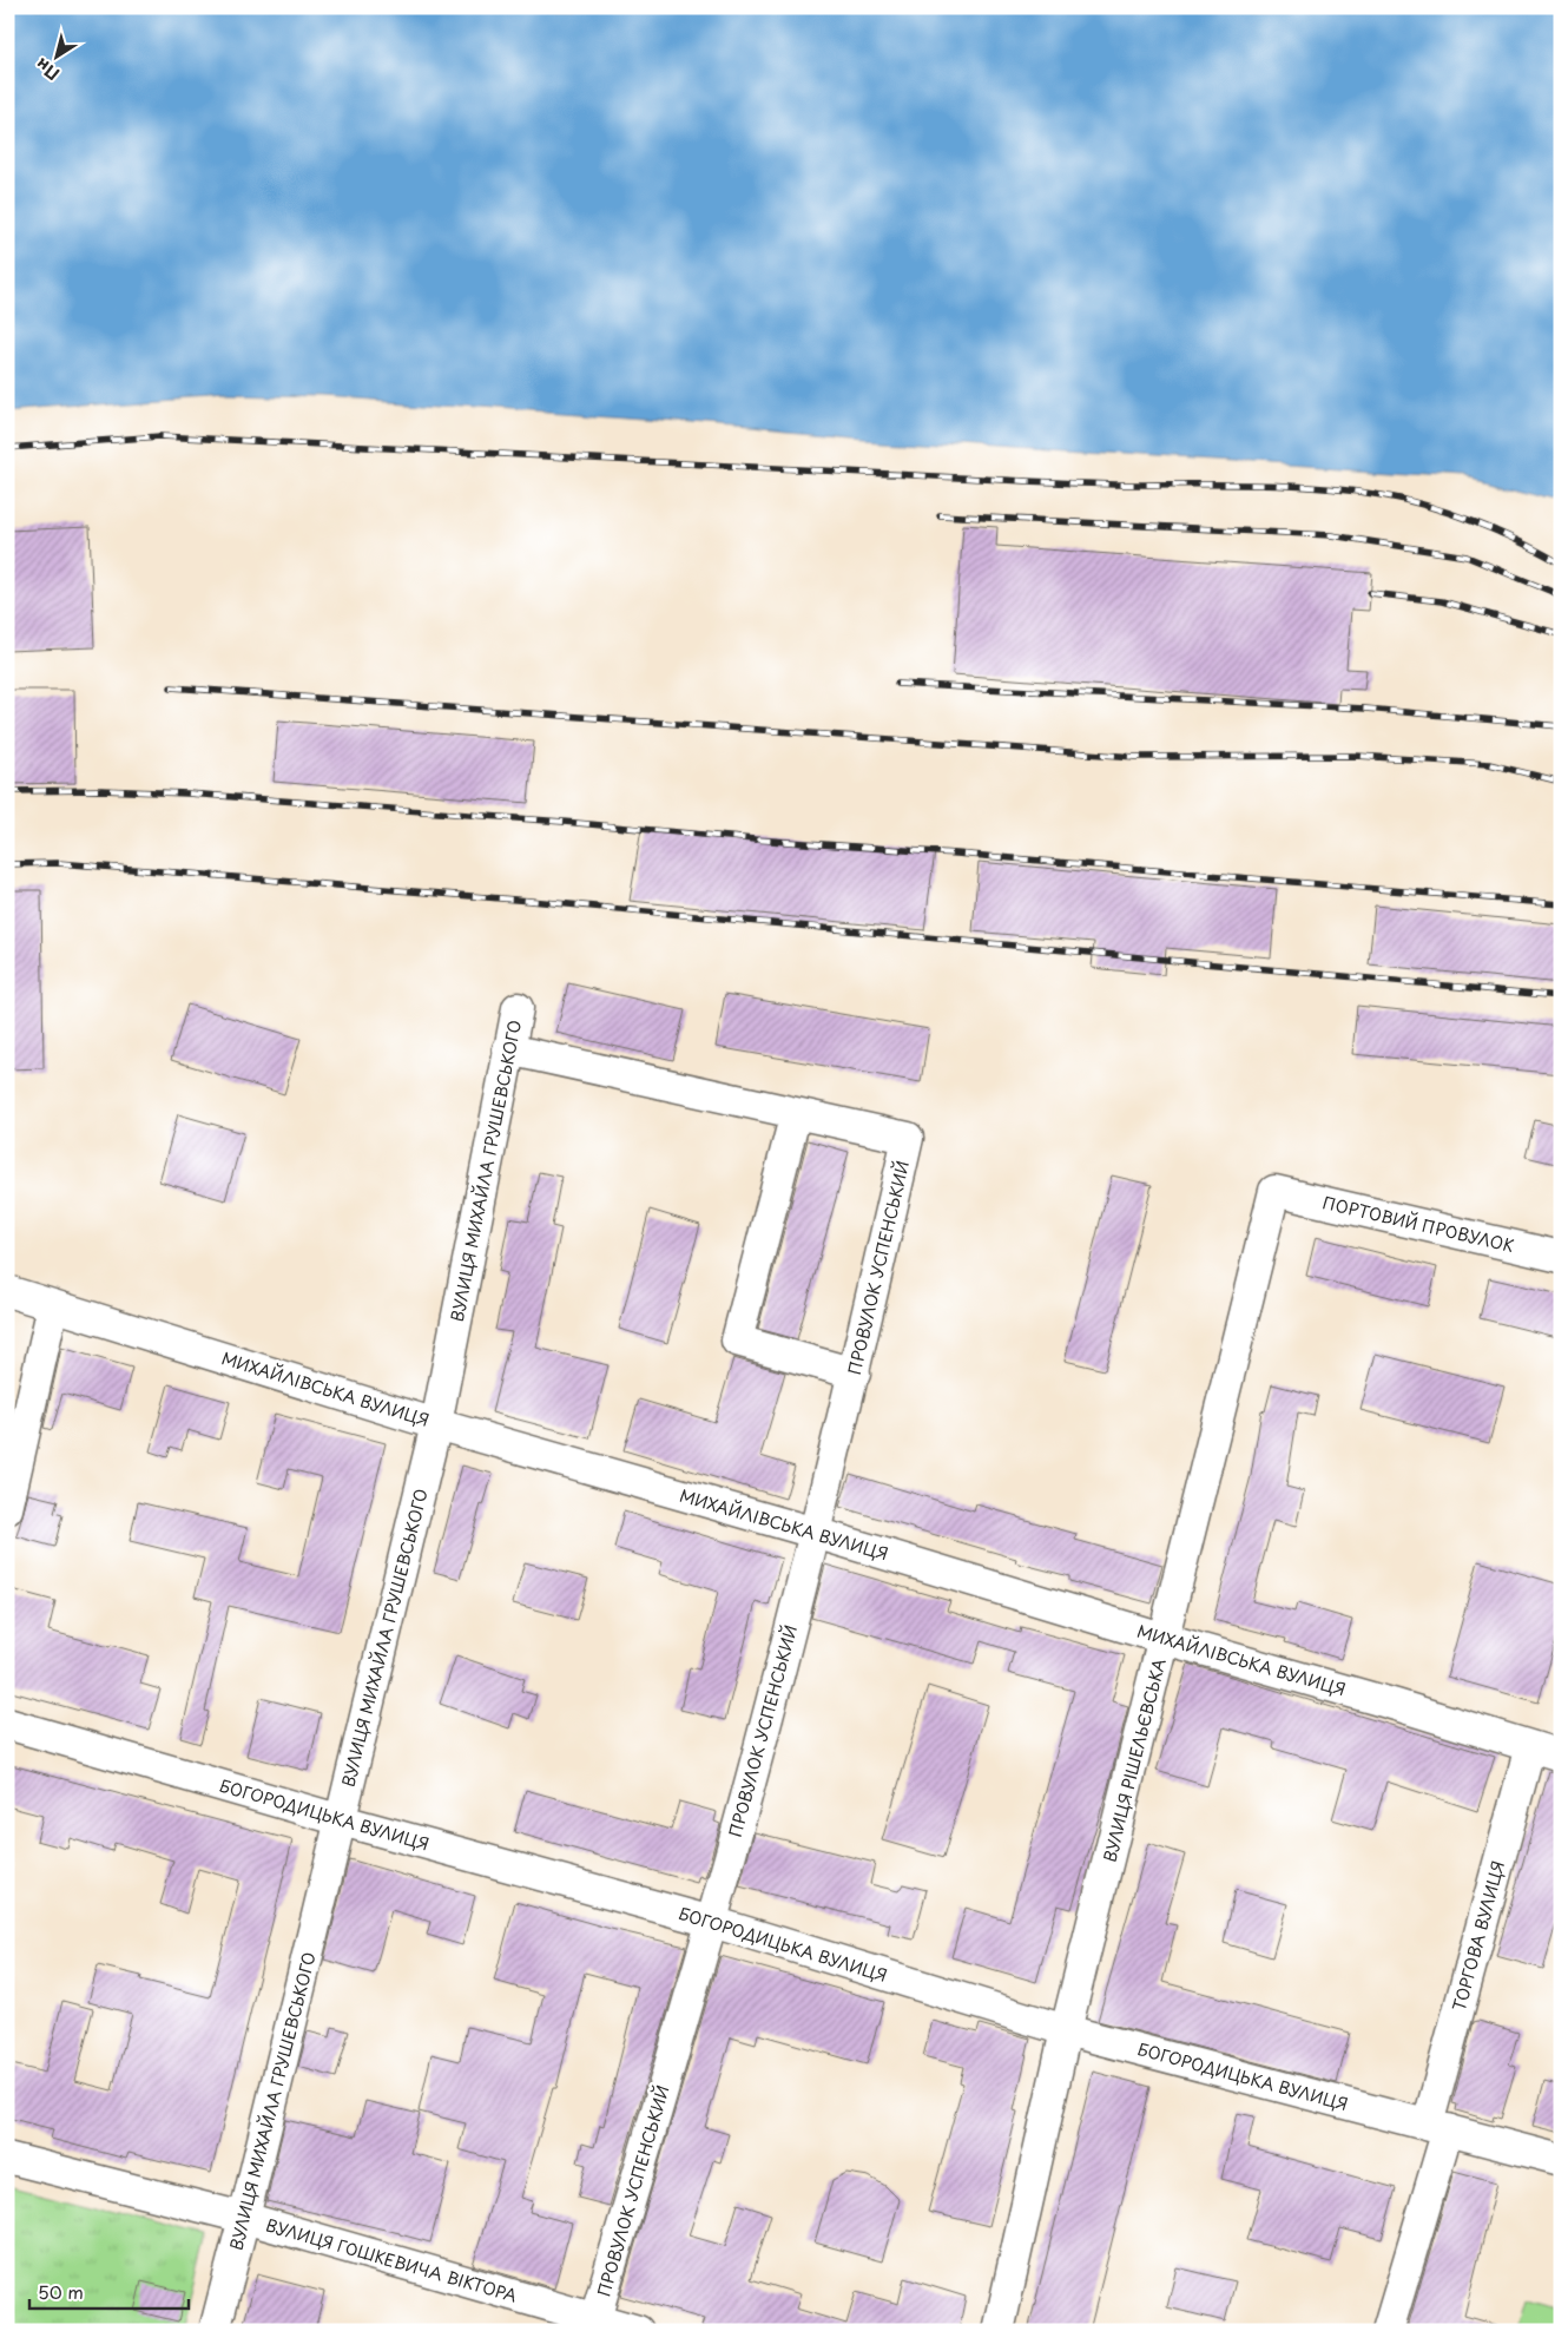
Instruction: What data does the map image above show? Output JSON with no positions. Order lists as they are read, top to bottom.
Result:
{
  "streets": {
    "street": [
      "ВУЛИЦЯ МИХАЙЛА ГРУШЕВСЬКОГО",
      "ПОРТОВИЙ ПРОВУЛОК",
      "ПРОВУЛОК УСПЕНСЬКИЙ",
      "МИХАЙЛІВСЬКА ВУЛИЦЯ",
      "ВУЛИЦЯ РІШЕЛЬЄВСЬКА",
      "БОГОРОДИЦЬКА ВУЛИЦЯ",
      "ТОРГОВА ВУЛИЦЯ",
      "ВУЛИЦЯ ГОШКЕВИЧА ВІКТОРА"
    ]
  },
  "crossings": [
    ["ВУЛИЦЯ МИХАЙЛА ГРУШЕВСЬКОГО", "МИХАЙЛІВСЬКА ВУЛИЦЯ"],
    ["ВУЛИЦЯ МИХАЙЛА ГРУШЕВСЬКОГО", "БОГОРОДИЦЬКА ВУЛИЦЯ"],
    ["ВУЛИЦЯ МИХАЙЛА ГРУШЕВСЬКОГО", "ВУЛИЦЯ ГОШКЕВИЧА ВІКТОРА"],
    ["ПОРТОВИЙ ПРОВУЛОК", "ВУЛИЦЯ РІШЕЛЬЄВСЬКА"],
    ["ПРОВУЛОК УСПЕНСЬКИЙ", "МИХАЙЛІВСЬКА ВУЛИЦЯ"],
    ["ПРОВУЛОК УСПЕНСЬКИЙ", "БОГОРОДИЦЬКА ВУЛИЦЯ"],
    ["ПРОВУЛОК УСПЕНСЬКИЙ", "ВУЛИЦЯ ГОШКЕВИЧА ВІКТОРА"],
    ["МИХАЙЛІВСЬКА ВУЛИЦЯ", "ВУЛИЦЯ РІШЕЛЬЄВСЬКА"],
    ["МИХАЙЛІВСЬКА ВУЛИЦЯ", "ТОРГОВА ВУЛИЦЯ"],
    ["ВУЛИЦЯ РІШЕЛЬЄВСЬКА", "БОГОРОДИЦЬКА ВУЛИЦЯ"],
    ["БОГОРОДИЦЬКА ВУЛИЦЯ", "ТОРГОВА ВУЛИЦЯ"]
  ],
  "scale_bar": "50 m",
  "north": "bottom left"
}
